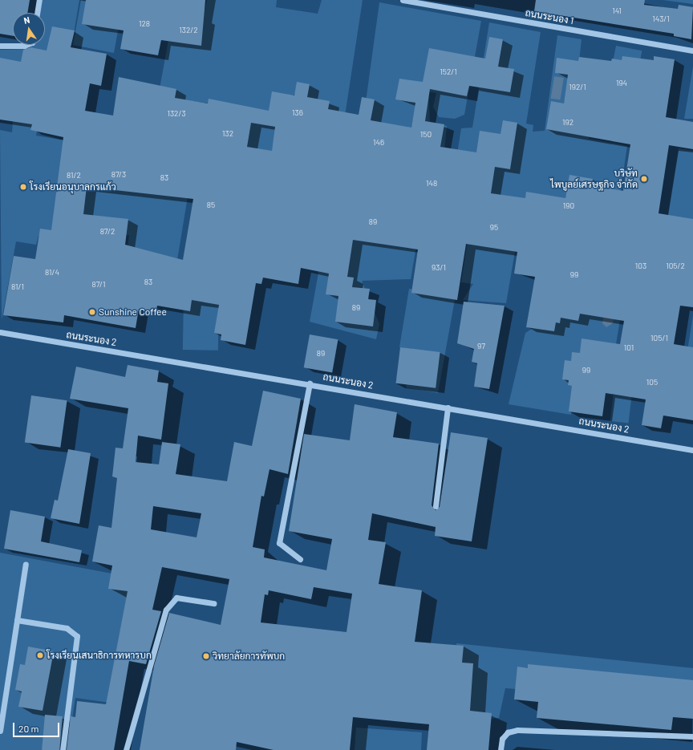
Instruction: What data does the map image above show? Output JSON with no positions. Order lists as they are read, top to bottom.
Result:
{
  "streets": {
    "street": ["ถนนระนอง 1", "ถนนระนอง 2"]
  },
  "places": [
    "บริษัท ไพบูลย์เศรษฐกิจ จำกัด",
    "โรงเรียนอนุบาลกรแก้ว",
    "Sunshine Coffee",
    "โรงเรียนเสนาธิการทหารบก",
    "วิทยาลัยการทัพบก"
  ],
  "house_numbers": [
    "141",
    "143/1",
    "128",
    "132/2",
    "152/1",
    "194",
    "192/1",
    "136",
    "132/3",
    "192",
    "132",
    "150",
    "146",
    "87/3",
    "81/2",
    "83",
    "148",
    "85",
    "190",
    "89",
    "95",
    "87/2",
    "103",
    "105/2",
    "93/1",
    "81/4",
    "99",
    "83",
    "87/1",
    "81/1",
    "89",
    "105/1",
    "97",
    "101",
    "89",
    "99",
    "105"
  ],
  "scale_bar": "20 m",
  "north": "top"
}
